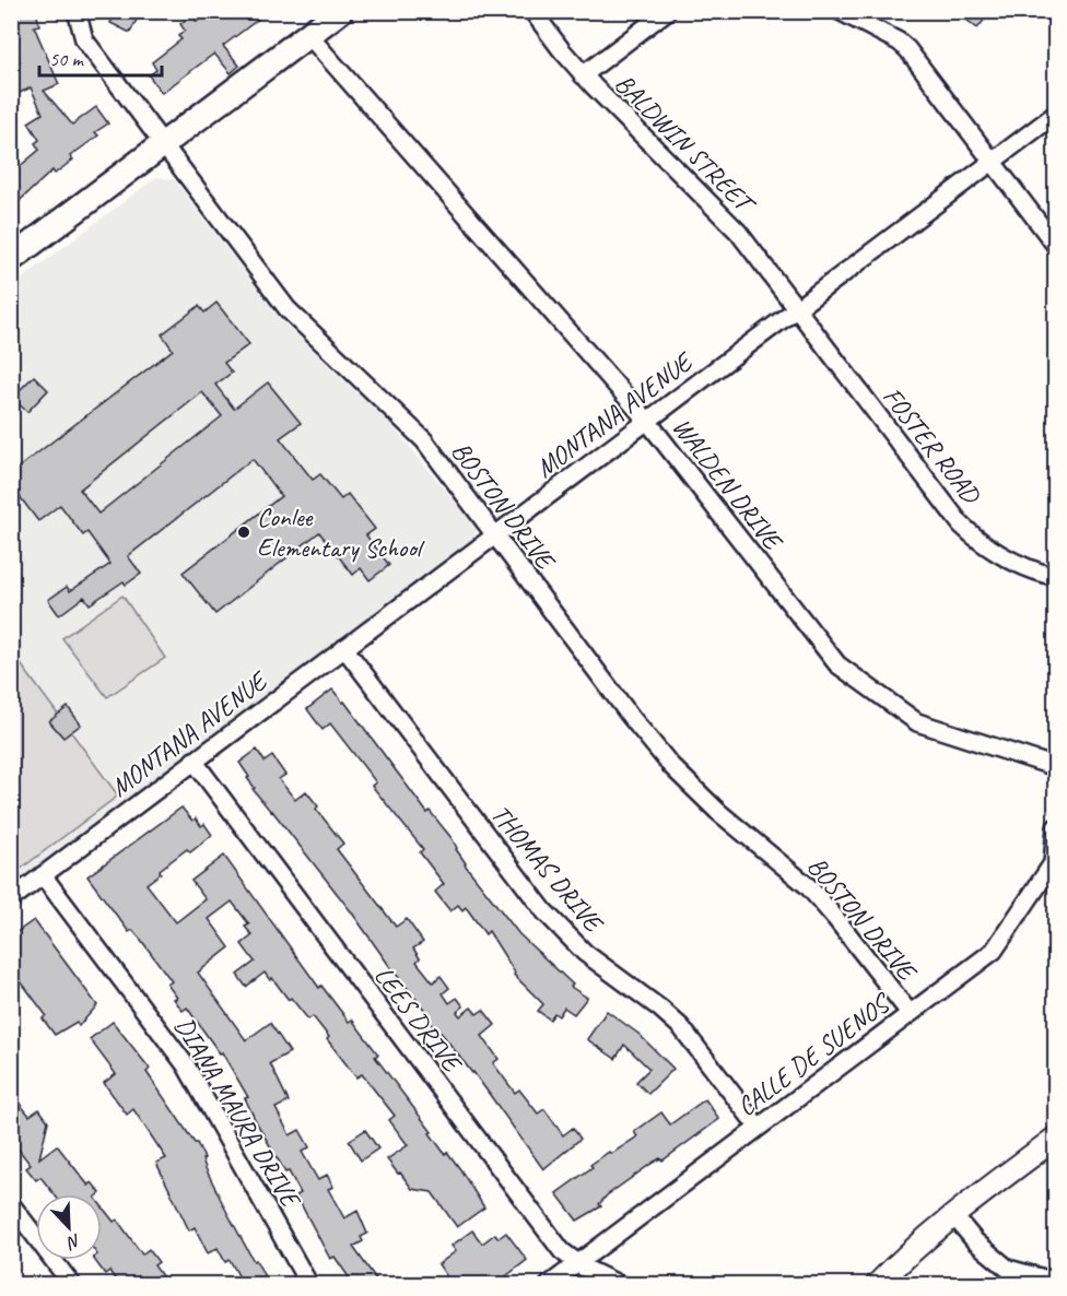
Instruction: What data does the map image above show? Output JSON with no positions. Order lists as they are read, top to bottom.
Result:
{
  "streets": {
    "street": [
      "BALDWIN STREET",
      "MONTANA AVENUE",
      "FOSTER ROAD",
      "WALDEN DRIVE",
      "BOSTON DRIVE",
      "THOMAS DRIVE",
      "LEES DRIVE",
      "CALLE DE SUENOS",
      "DIANA MAURA DRIVE"
    ]
  },
  "crossings": [
    ["BALDWIN STREET", "MONTANA AVENUE"],
    ["BALDWIN STREET", "FOSTER ROAD"],
    ["MONTANA AVENUE", "FOSTER ROAD"],
    ["MONTANA AVENUE", "WALDEN DRIVE"],
    ["MONTANA AVENUE", "BOSTON DRIVE"],
    ["MONTANA AVENUE", "THOMAS DRIVE"],
    ["MONTANA AVENUE", "LEES DRIVE"],
    ["MONTANA AVENUE", "DIANA MAURA DRIVE"],
    ["BOSTON DRIVE", "CALLE DE SUENOS"],
    ["THOMAS DRIVE", "CALLE DE SUENOS"],
    ["LEES DRIVE", "CALLE DE SUENOS"]
  ],
  "places": ["Conlee Elementary School"],
  "scale_bar": "50 m",
  "north": "bottom right"
}
